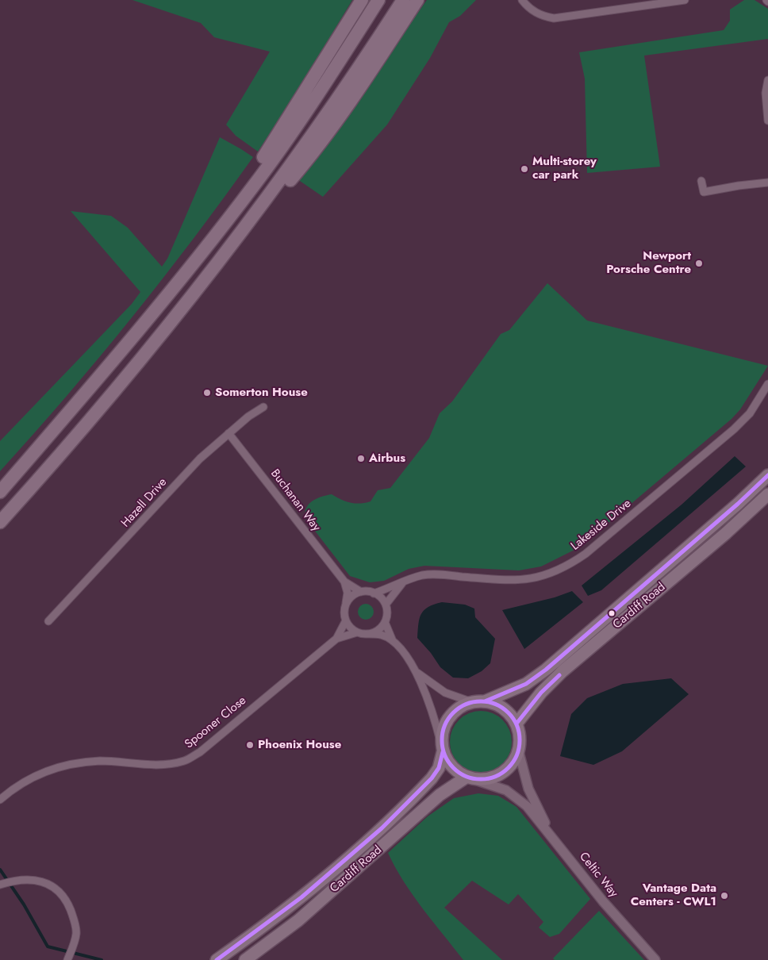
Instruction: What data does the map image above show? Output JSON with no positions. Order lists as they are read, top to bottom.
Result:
{
  "streets": {
    "main road": ["Cardiff Road"],
    "street": [
      "Buchanan Way",
      "Hazell Drive",
      "Lakeside Drive",
      "Spooner Close",
      "Celtic Way"
    ]
  },
  "crossings": [
    ["Buchanan Way", "Hazell Drive"],
    ["Buchanan Way", "Lakeside Drive"],
    ["Buchanan Way", "Spooner Close"],
    ["Lakeside Drive", "Spooner Close"],
    ["Cardiff Road", "Celtic Way"]
  ],
  "places": [
    "Multi-storey car park",
    "Newport Porsche Centre",
    "Somerton House",
    "Airbus",
    "Phoenix House",
    "Vantage Data Centers - CWL1"
  ]
}
